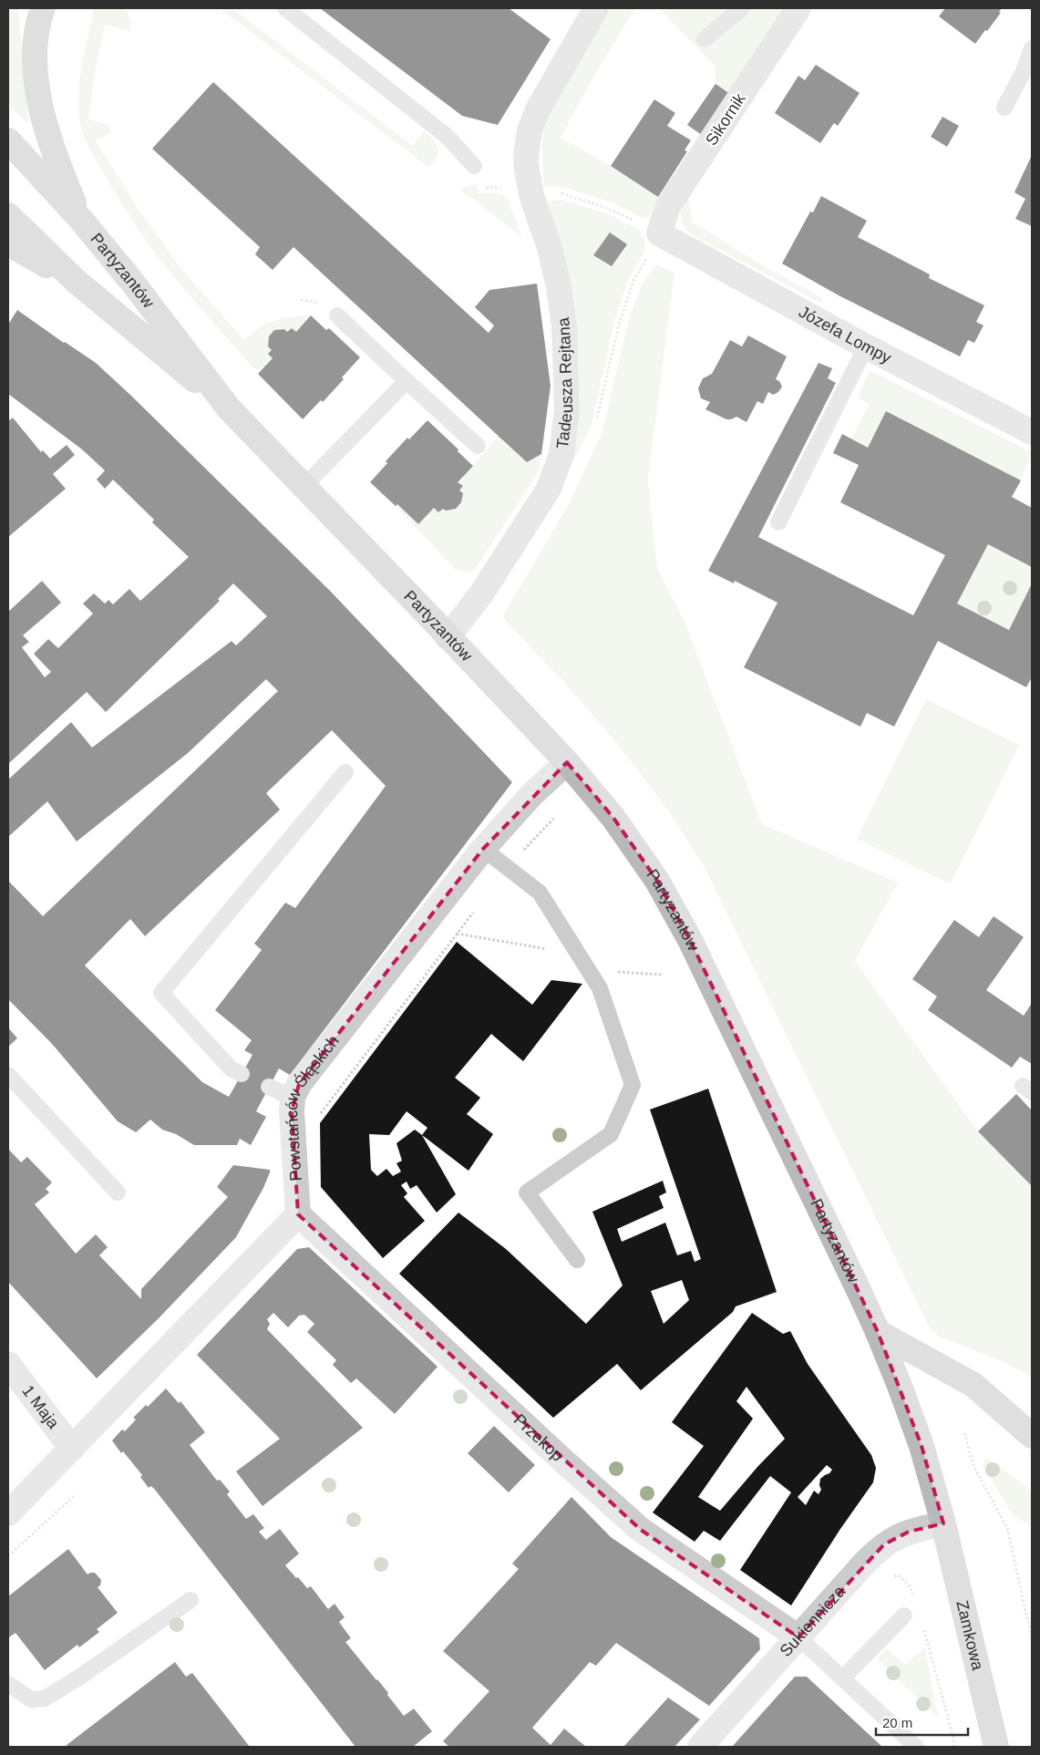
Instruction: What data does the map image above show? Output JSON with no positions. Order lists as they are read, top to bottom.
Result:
{
  "streets": {
    "main road": ["Partyzantów", "Zamkowa"],
    "street": [
      "Sikornik",
      "Józefa Lompy",
      "Tadeusza Rejtana",
      "Powstańców Śląskich",
      "1 Maja",
      "Przekop",
      "Sukiennicza"
    ]
  },
  "crossings": [
    ["Sikornik", "Józefa Lompy"],
    ["Partyzantów", "Tadeusza Rejtana"],
    ["Partyzantów", "Powstańców Śląskich"],
    ["Partyzantów", "Sukiennicza"],
    ["Partyzantów", "Zamkowa"],
    ["Powstańców Śląskich", "Przekop"],
    ["Przekop", "Sukiennicza"],
    ["Sukiennicza", "Zamkowa"]
  ],
  "scale_bar": "20 m"
}
